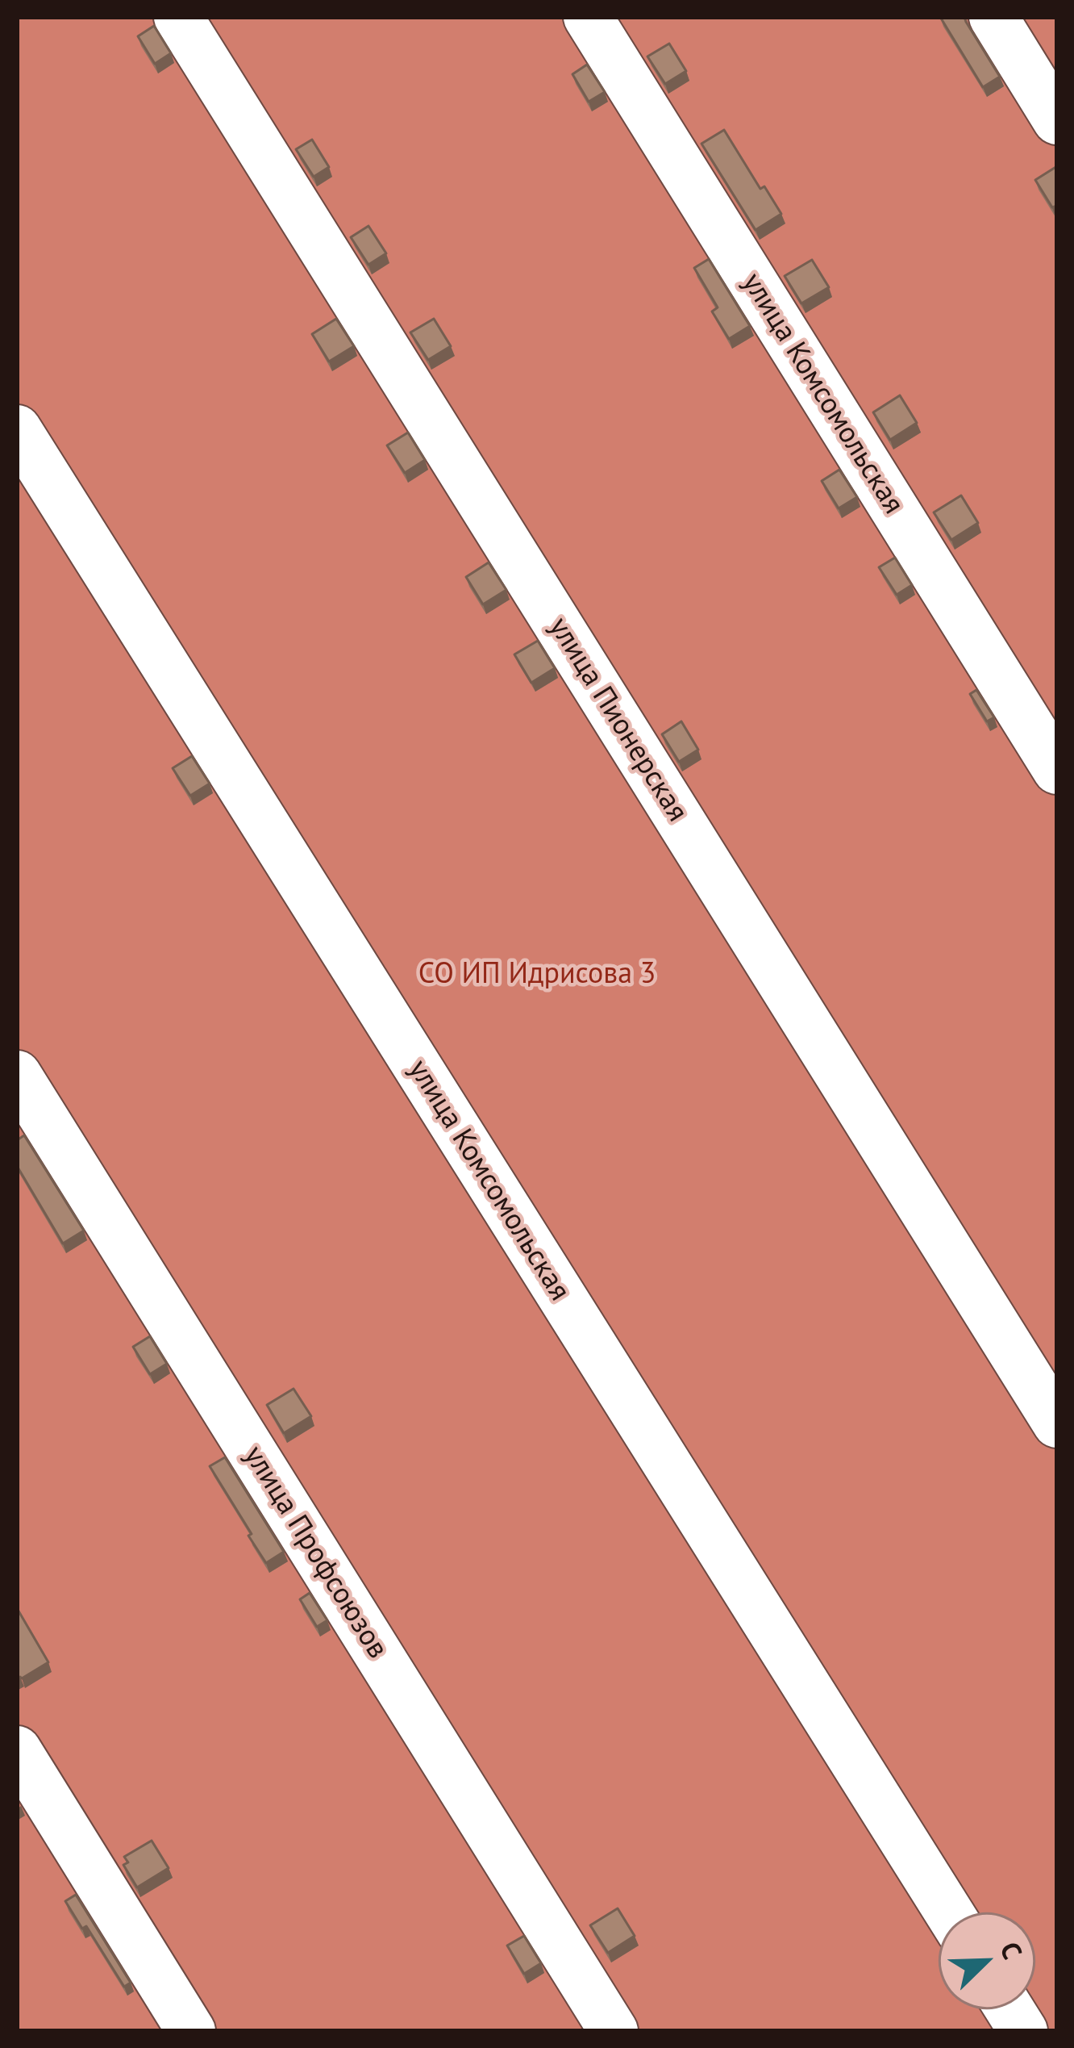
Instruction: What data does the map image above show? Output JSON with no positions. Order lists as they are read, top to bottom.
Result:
{
  "streets": {
    "street": ["улица Комсомольская", "улица Пионерская", "улица Профсоюзов"]
  },
  "parks": ["СО ИП Идрисова 3"],
  "north": "top right"
}
